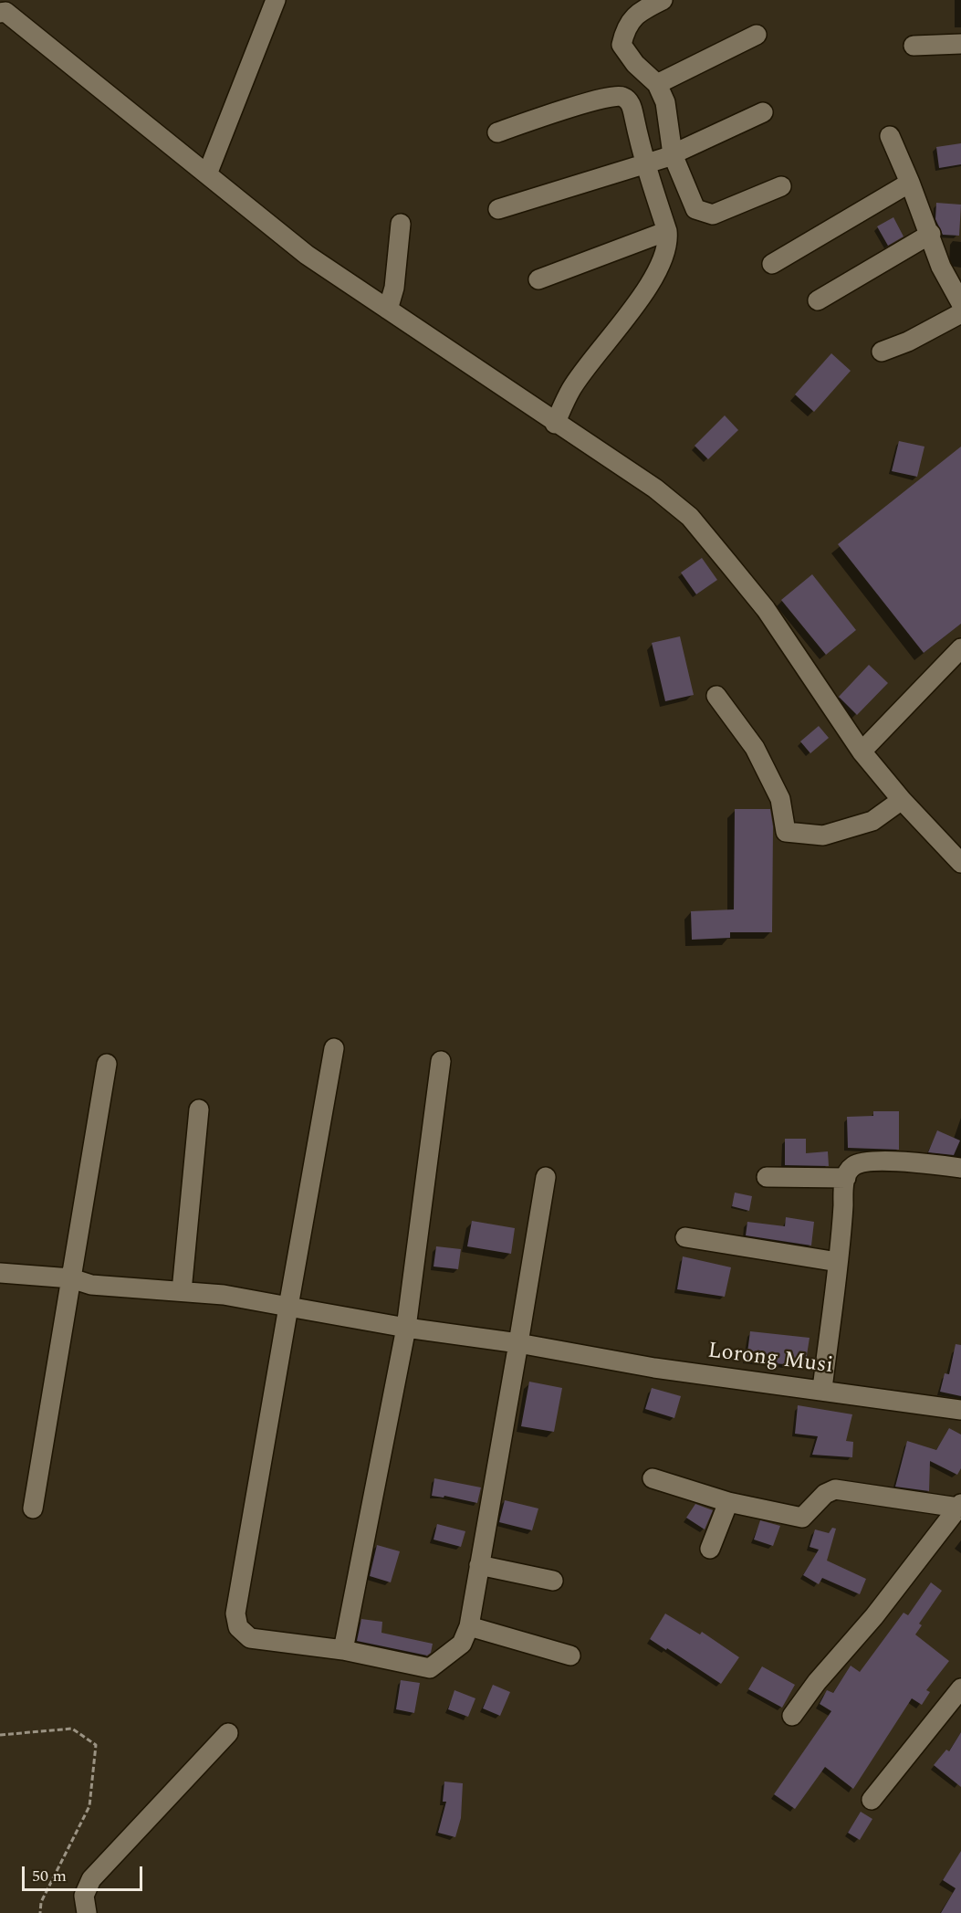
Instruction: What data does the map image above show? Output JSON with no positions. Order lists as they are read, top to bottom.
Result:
{
  "streets": {
    "street": ["Lorong Musi"]
  },
  "scale_bar": "50 m"
}
